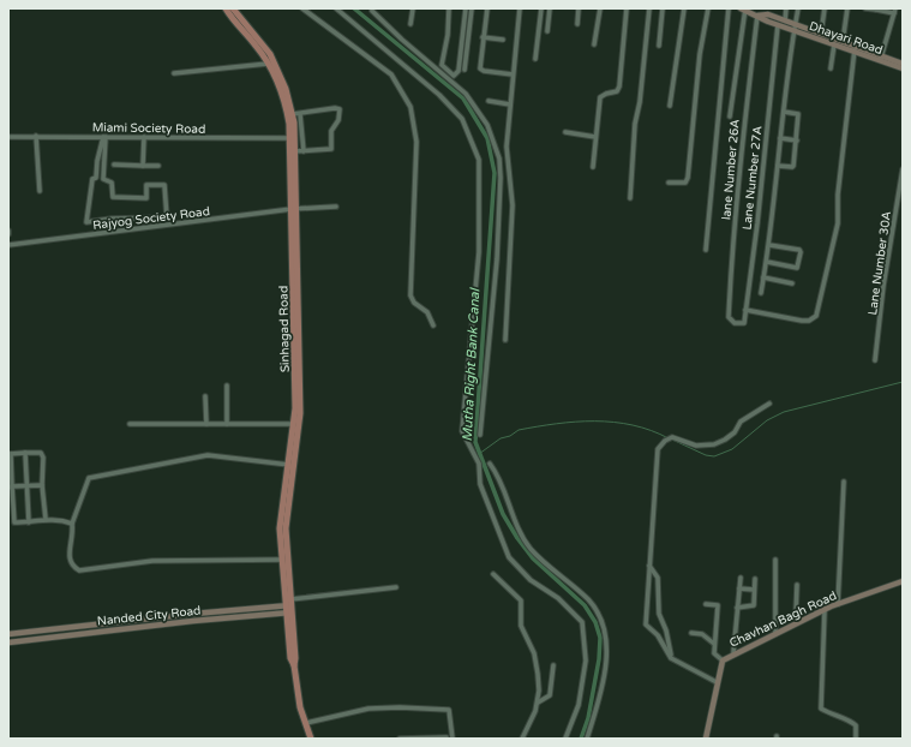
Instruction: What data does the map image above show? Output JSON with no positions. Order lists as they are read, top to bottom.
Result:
{
  "streets": {
    "main road": ["Sinhagad Road"],
    "street": [
      "Dhayari Road",
      "Miami Society Road",
      "lane Number 26A",
      "Lane Number 27A",
      "Rajyog Society Road",
      "Lane Number 30A",
      "Nanded City Road",
      "Chavhan Bagh Road"
    ]
  },
  "crossings": [
    ["Dhayari Road", "lane Number 26A"],
    ["Dhayari Road", "Lane Number 27A"],
    ["Miami Society Road", "Sinhagad Road"],
    ["lane Number 26A", "Lane Number 27A"],
    ["Rajyog Society Road", "Sinhagad Road"],
    ["Sinhagad Road", "Nanded City Road"]
  ],
  "water": ["Mutha Right Bank Canal"]
}
